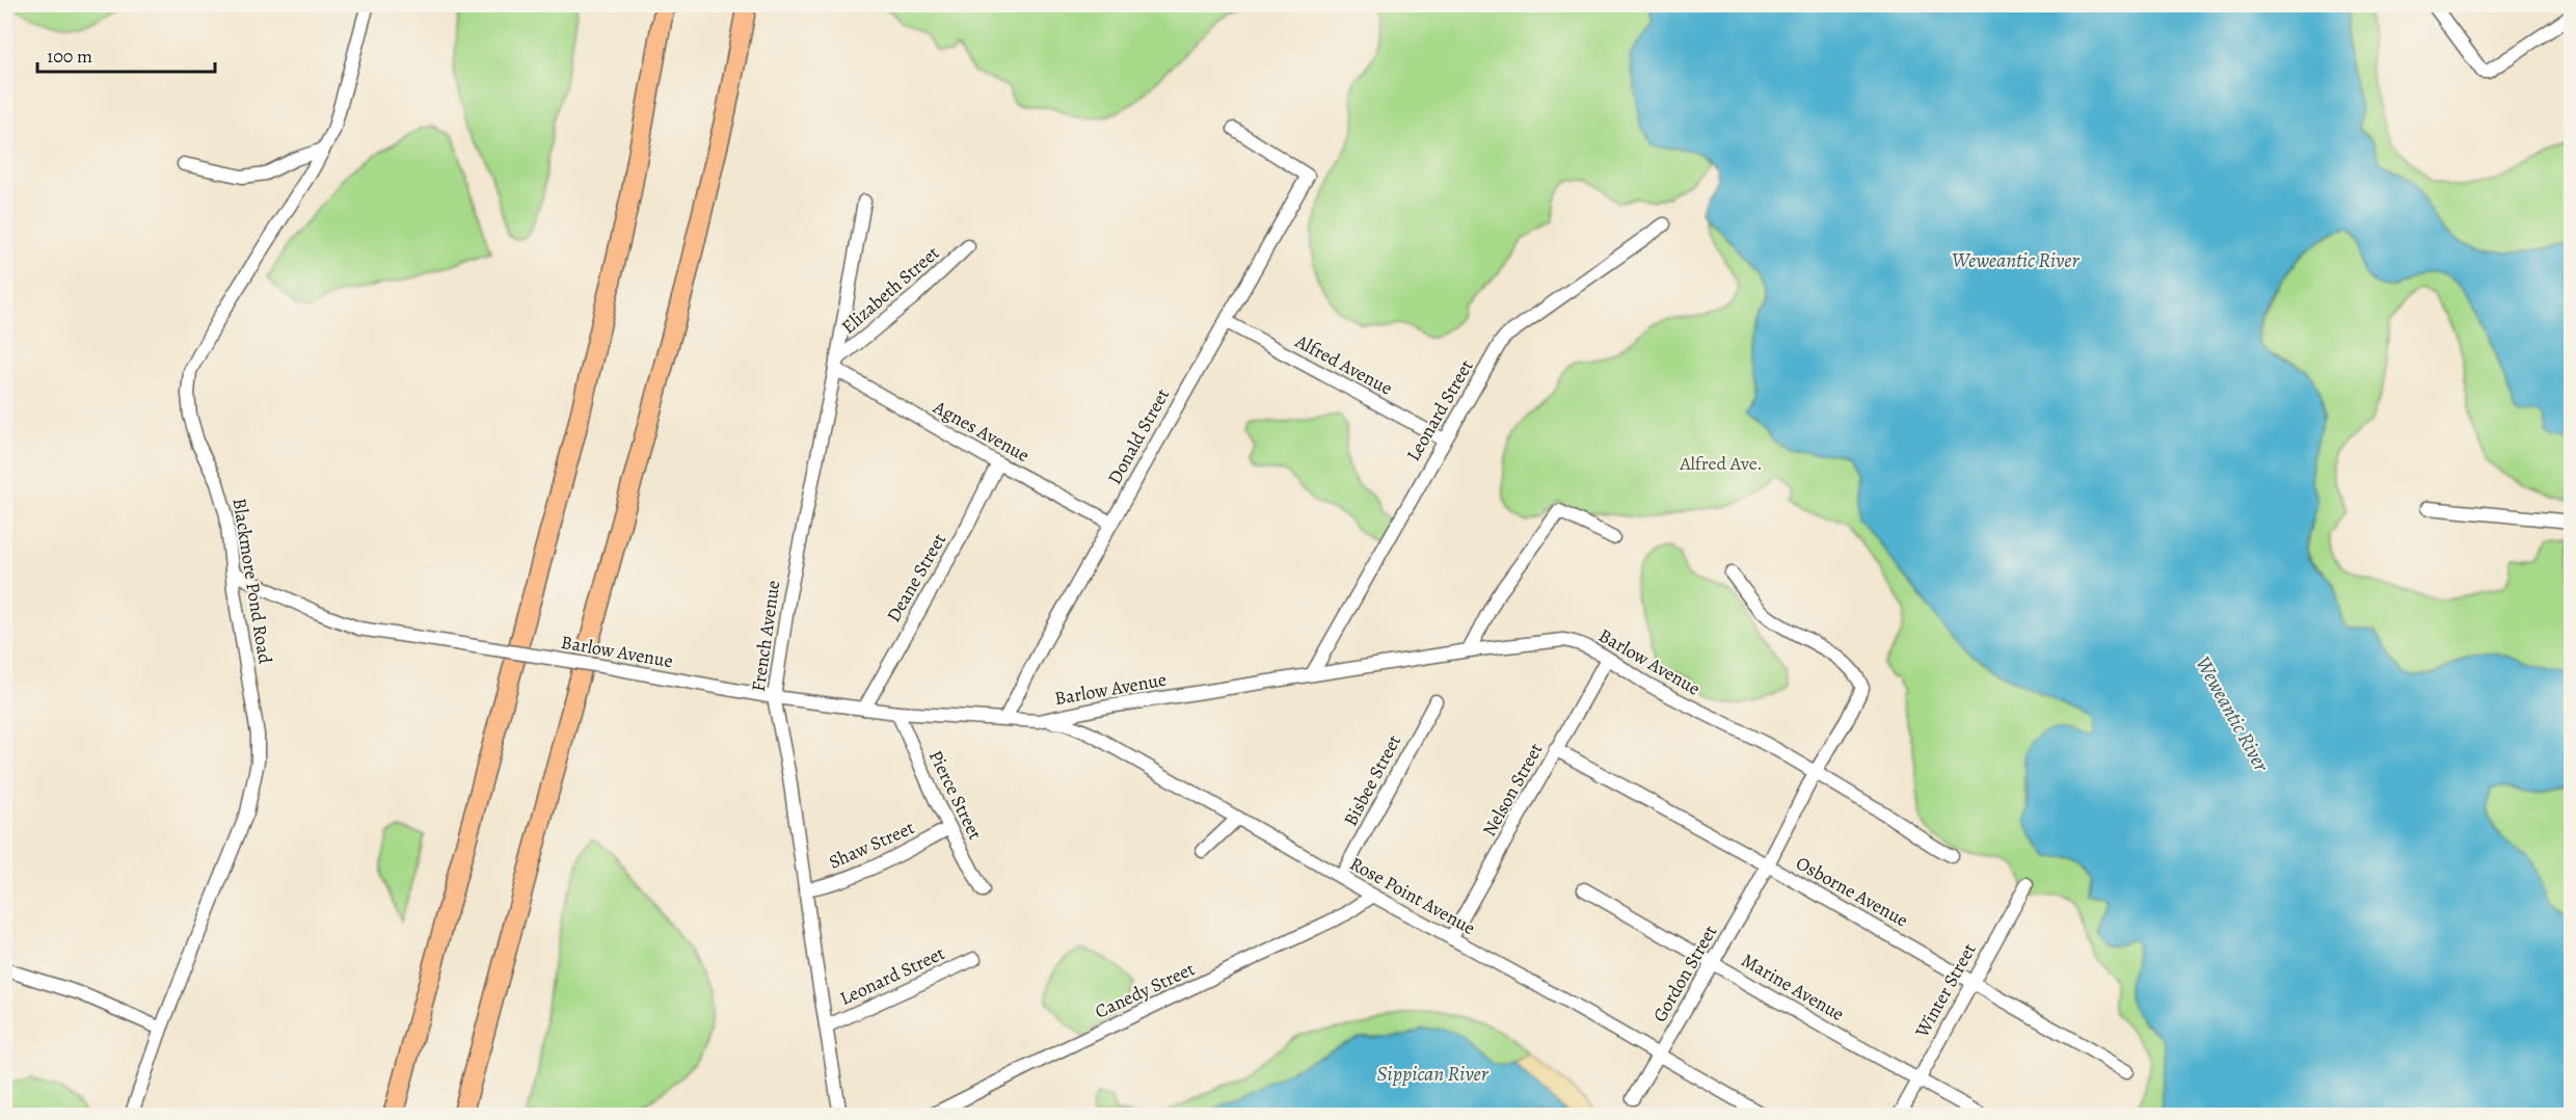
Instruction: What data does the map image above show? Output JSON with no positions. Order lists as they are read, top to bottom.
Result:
{
  "streets": {
    "street": [
      "Elizabeth Street",
      "Alfred Avenue",
      "Leonard Street",
      "Agnes Avenue",
      "Donald Street",
      "Deane Street",
      "Blackmore Pond Road",
      "French Avenue",
      "Barlow Avenue",
      "Bisbee Street",
      "Nelson Street",
      "Pierce Street",
      "Shaw Street",
      "Osborne Avenue",
      "Rose Point Avenue",
      "Gordon Street",
      "Marine Avenue",
      "Canedy Street",
      "Winter Street"
    ]
  },
  "crossings": [
    ["Elizabeth Street", "Agnes Avenue"],
    ["Elizabeth Street", "French Avenue"],
    ["Alfred Avenue", "Leonard Street"],
    ["Alfred Avenue", "Donald Street"],
    ["Leonard Street", "French Avenue"],
    ["Leonard Street", "Barlow Avenue"],
    ["Agnes Avenue", "Donald Street"],
    ["Agnes Avenue", "Deane Street"],
    ["Agnes Avenue", "French Avenue"],
    ["Donald Street", "Barlow Avenue"],
    ["Deane Street", "Barlow Avenue"],
    ["Blackmore Pond Road", "Barlow Avenue"],
    ["French Avenue", "Barlow Avenue"],
    ["French Avenue", "Shaw Street"],
    ["Barlow Avenue", "Nelson Street"],
    ["Barlow Avenue", "Pierce Street"],
    ["Barlow Avenue", "Rose Point Avenue"],
    ["Barlow Avenue", "Gordon Street"],
    ["Bisbee Street", "Rose Point Avenue"],
    ["Nelson Street", "Osborne Avenue"],
    ["Nelson Street", "Rose Point Avenue"],
    ["Pierce Street", "Shaw Street"],
    ["Osborne Avenue", "Gordon Street"],
    ["Osborne Avenue", "Winter Street"],
    ["Rose Point Avenue", "Gordon Street"],
    ["Rose Point Avenue", "Canedy Street"],
    ["Gordon Street", "Marine Avenue"],
    ["Marine Avenue", "Winter Street"]
  ],
  "water": ["Weweantic River", "Sippican River"],
  "parks": ["Alfred Ave."],
  "scale_bar": "100 m"
}
